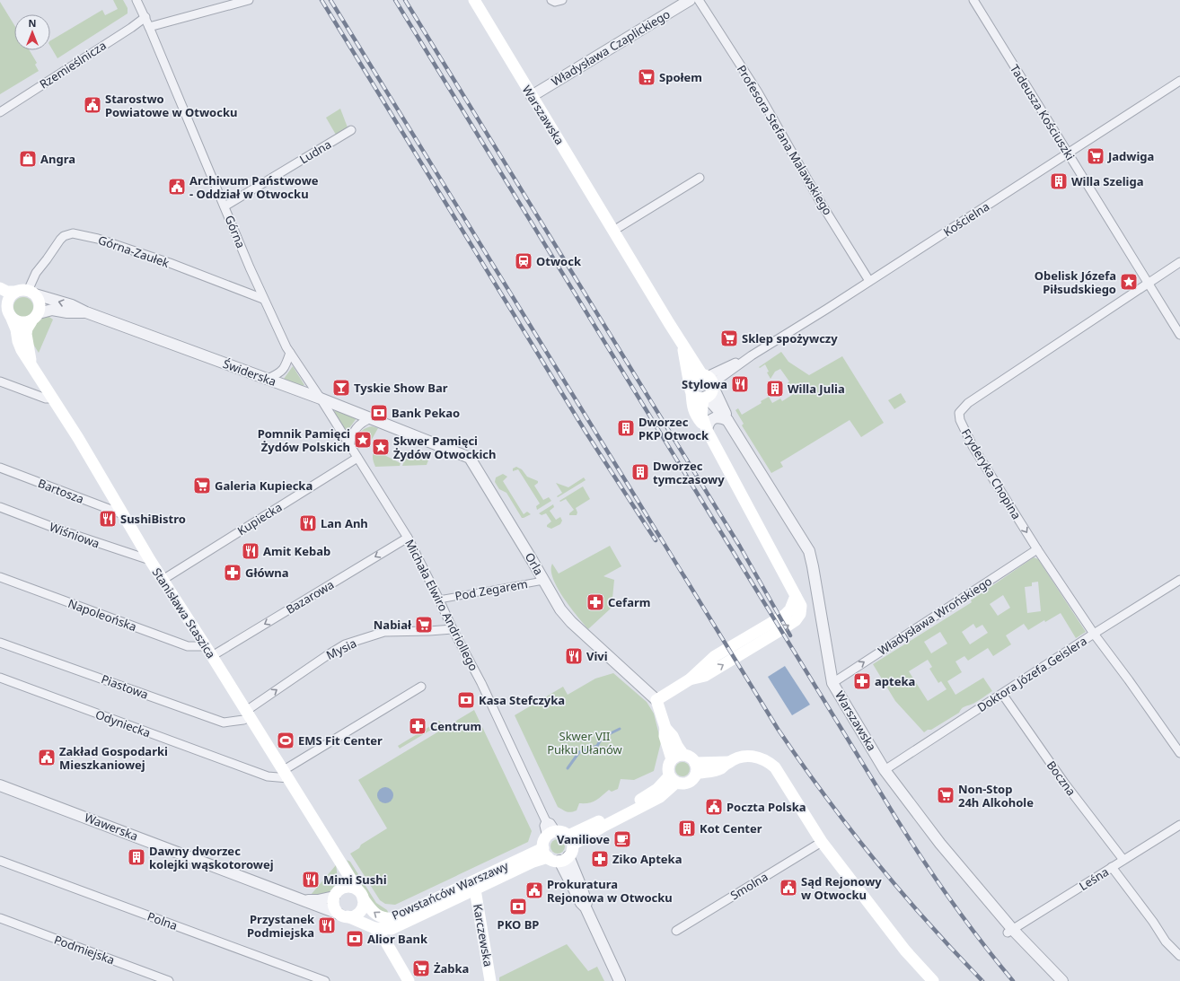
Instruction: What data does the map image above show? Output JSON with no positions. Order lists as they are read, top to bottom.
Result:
{
  "streets": {
    "main road": [
      "Warszawska",
      "Orla",
      "Stanisława Staszica",
      "Powstańców Warszawy",
      "Karczewska"
    ],
    "street": [
      "Władysława Czaplickiego",
      "Rzemieślnicza",
      "Tadeusza Kościuszki",
      "Profesora Stefana Malawskiego",
      "Ludna",
      "Kościelna",
      "Górna",
      "Górna-Zaułek",
      "Świderska",
      "Fryderyka Chopina",
      "Bartosza",
      "Kupiecka",
      "Wiśniowa",
      "Pod Zegarem",
      "Bazarowa",
      "Michała Elwiro Andriollego",
      "Napoleońska",
      "Władysława Wrońskiego",
      "Mysia",
      "Doktora Józefa Geislera",
      "Piastowa",
      "Odyniecka",
      "Boczna",
      "Wawerska",
      "Leśna",
      "Smolna",
      "Polna",
      "Podmiejska"
    ]
  },
  "crossings": [
    ["Władysława Czaplickiego", "Warszawska"],
    ["Rzemieślnicza", "Górna"],
    ["Tadeusza Kościuszki", "Kościelna"],
    ["Tadeusza Kościuszki", "Fryderyka Chopina"],
    ["Warszawska", "Kościelna"],
    ["Warszawska", "Orla"],
    ["Warszawska", "Władysława Wrońskiego"],
    ["Warszawska", "Doktora Józefa Geislera"],
    ["Warszawska", "Leśna"],
    ["Profesora Stefana Malawskiego", "Kościelna"],
    ["Ludna", "Górna"],
    ["Górna", "Górna-Zaułek"],
    ["Górna", "Świderska"],
    ["Górna", "Michała Elwiro Andriollego"],
    ["Górna-Zaułek", "Świderska"],
    ["Górna-Zaułek", "Stanisława Staszica"],
    ["Świderska", "Orla"],
    ["Świderska", "Michała Elwiro Andriollego"],
    ["Świderska", "Stanisława Staszica"],
    ["Fryderyka Chopina", "Władysława Wrońskiego"],
    ["Fryderyka Chopina", "Doktora Józefa Geislera"],
    ["Bartosza", "Stanisława Staszica"],
    ["Kupiecka", "Michała Elwiro Andriollego"],
    ["Kupiecka", "Stanisława Staszica"],
    ["Wiśniowa", "Stanisława Staszica"],
    ["Orla", "Pod Zegarem"],
    ["Pod Zegarem", "Michała Elwiro Andriollego"],
    ["Bazarowa", "Michała Elwiro Andriollego"],
    ["Bazarowa", "Stanisława Staszica"],
    ["Michała Elwiro Andriollego", "Mysia"],
    ["Michała Elwiro Andriollego", "Powstańców Warszawy"],
    ["Stanisława Staszica", "Napoleońska"],
    ["Stanisława Staszica", "Mysia"],
    ["Stanisława Staszica", "Piastowa"],
    ["Stanisława Staszica", "Odyniecka"],
    ["Stanisława Staszica", "Wawerska"],
    ["Stanisława Staszica", "Powstańców Warszawy"],
    ["Mysia", "Piastowa"],
    ["Doktora Józefa Geislera", "Boczna"],
    ["Boczna", "Leśna"],
    ["Wawerska", "Powstańców Warszawy"],
    ["Powstańców Warszawy", "Karczewska"]
  ],
  "one_way": ["Bazarowa", "Władysława Wrońskiego", "Mysia"],
  "parks": ["Skwer VII Pułku Ułanów"],
  "places": {
    "supermarket": [
      "Społem",
      "Jadwiga",
      "Sklep spożywczy",
      "Galeria Kupiecka",
      "Nabiał",
      "Non-Stop 24h Alkohole",
      "Żabka"
    ],
    "public building": [
      "Starostwo Powiatowe w Otwocku",
      "Archiwum Państwowe - Oddział w Otwocku",
      "Zakład Gospodarki Mieszkaniowej",
      "Poczta Polska",
      "Sąd Rejonowy w Otwocku",
      "Prokuratura Rejonowa w Otwocku"
    ],
    "shop": ["Angra"],
    "building": [
      "Willa Szeliga",
      "Willa Julia",
      "Dworzec PKP Otwock",
      "Dworzec tymczasowy",
      "Kot Center",
      "Dawny dworzec kolejki wąskotorowej"
    ],
    "station": ["Otwock"],
    "place": ["Obelisk Józefa Piłsudskiego", "Pomnik Pamięci Żydów Polskich", "Skwer Pamięci Żydów Otwockich"],
    "restaurant": [
      "Stylowa",
      "SushiBistro",
      "Lan Anh",
      "Amit Kebab",
      "Vivi",
      "Mimi Sushi",
      "Przystanek Podmiejska"
    ],
    "bar": ["Tyskie Show Bar"],
    "bank": [
      "Bank Pekao",
      "Kasa Stefczyka",
      "PKO BP",
      "Alior Bank"
    ],
    "pharmacy": [
      "Główna",
      "Cefarm",
      "apteka",
      "Centrum",
      "Ziko Apteka"
    ],
    "sports": ["EMS Fit Center"],
    "cafe": ["Vaniliove"]
  },
  "north": "top"
}
